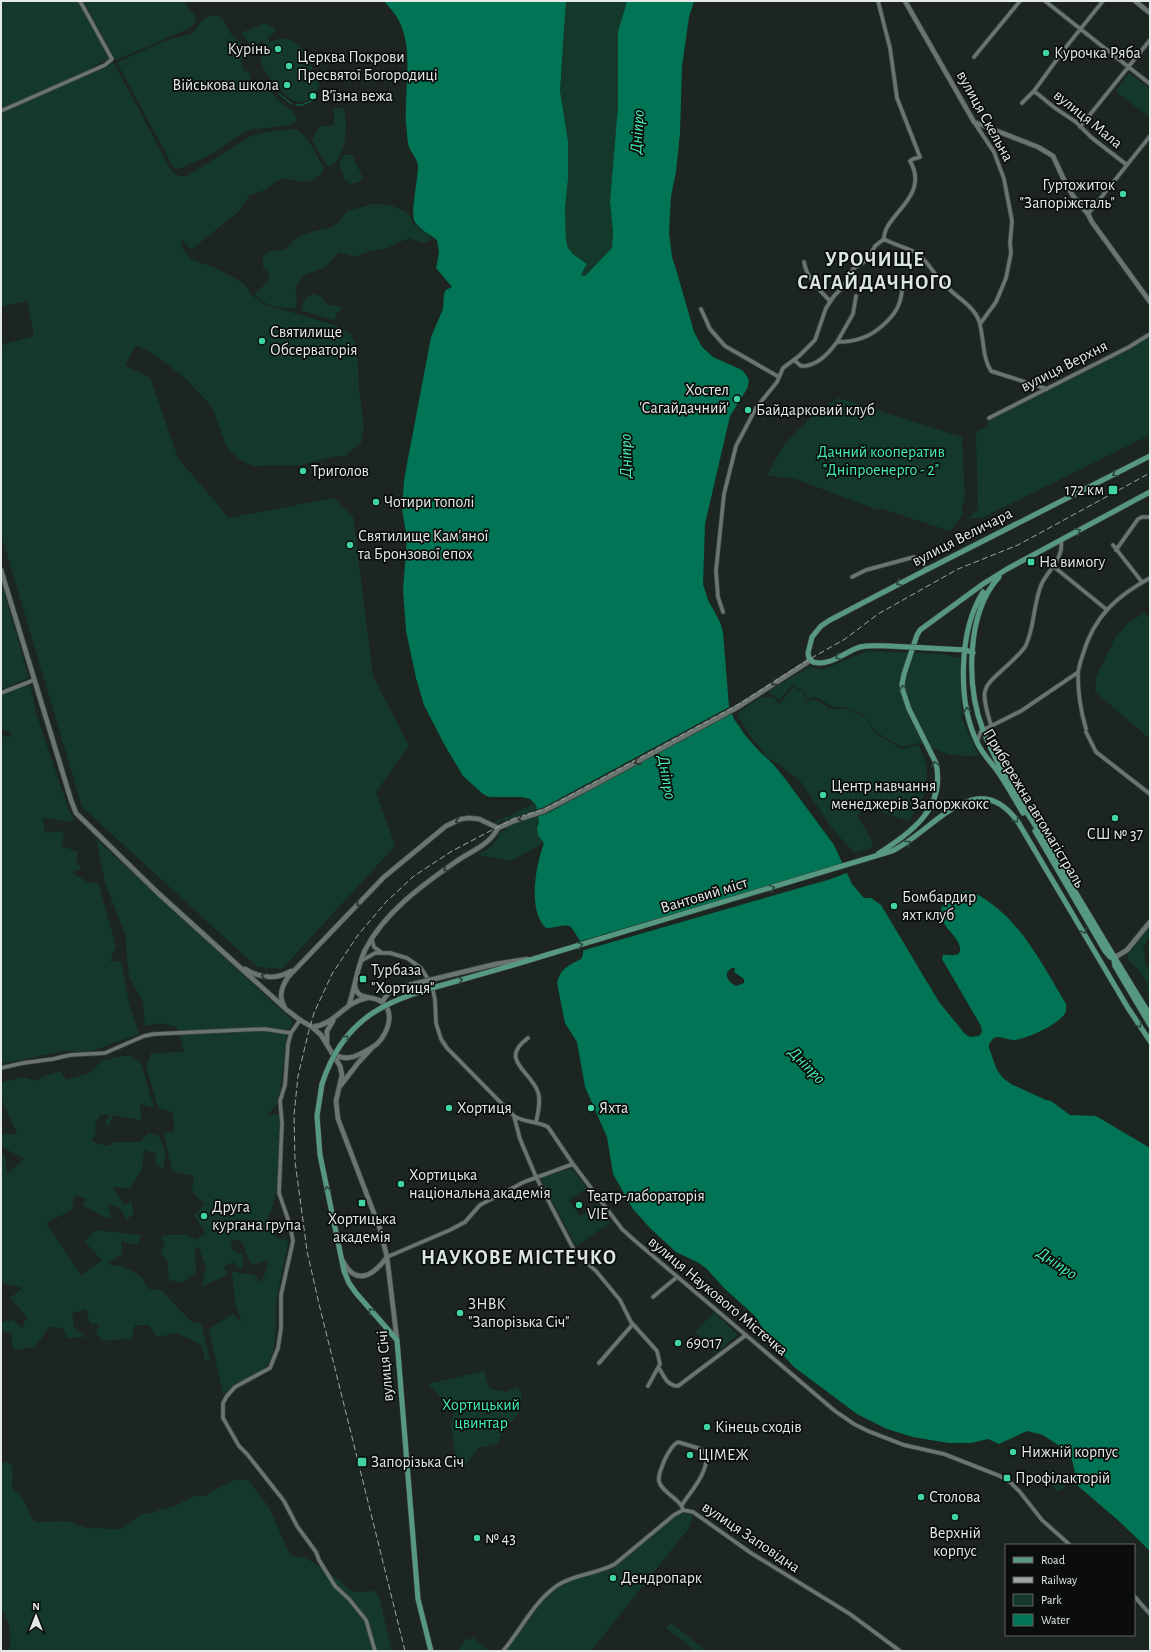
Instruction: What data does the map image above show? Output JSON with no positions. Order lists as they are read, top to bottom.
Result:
{
  "streets": {
    "main road": [
      "вулиця Скельна",
      "вулиця Величара",
      "Прибережна автомагістраль",
      "Вантовий міст",
      "вулиця Січі"
    ],
    "street": [
      "вулиця Мала",
      "вулиця Верхня",
      "вулиця Наукового Містечка",
      "вулиця Заповідна"
    ]
  },
  "crossings": [
    ["Вантовий міст", "вулиця Січі"]
  ],
  "districts": ["УРОЧИЩЕ САГАЙДАЧНОГО", "НАУКОВЕ МІСТЕЧКО"],
  "water": ["Дніпро"],
  "parks": ["Дачний кооператив \"Дніпроенерго - 2\"", "Хортицький цвинтар"],
  "places": {
    "other": [
      "Курінь",
      "Курочка Ряба",
      "Церква Покрови Пресвятої Богородиці",
      "Військова школа",
      "В'їзна вежа",
      "Гуртожиток \"Запоріжсталь\"",
      "Святилище Обсерваторія",
      "Хостел 'Сагайдачний'",
      "Байдарковий клуб",
      "Триголов",
      "Чотири тополі",
      "Святилище Кам'яної та Бронзової епох",
      "Центр навчання менеджерів Запоржкокс",
      "СШ № 37",
      "Бомбардир яхт клуб",
      "Хортиця",
      "Яхта",
      "Хортицька національна академія",
      "Театр-лабораторія VIE",
      "Друга кургана група",
      "ЗНВК \"Запорізька Січ\"",
      "69017",
      "Кінець сходів",
      "Нижній корпус",
      "ЦІМЕЖ",
      "Столова",
      "Верхній корпус",
      "№ 43",
      "Дендропарк"
    ],
    "transit": [
      "172 км",
      "На вимогу",
      "Турбаза \"Хортиця\"",
      "Хортицька академія",
      "Запорізька Січ",
      "Профілакторій"
    ]
  },
  "legend": [
    "Road",
    "Railway",
    "Park",
    "Water"
  ],
  "north": "top"
}
